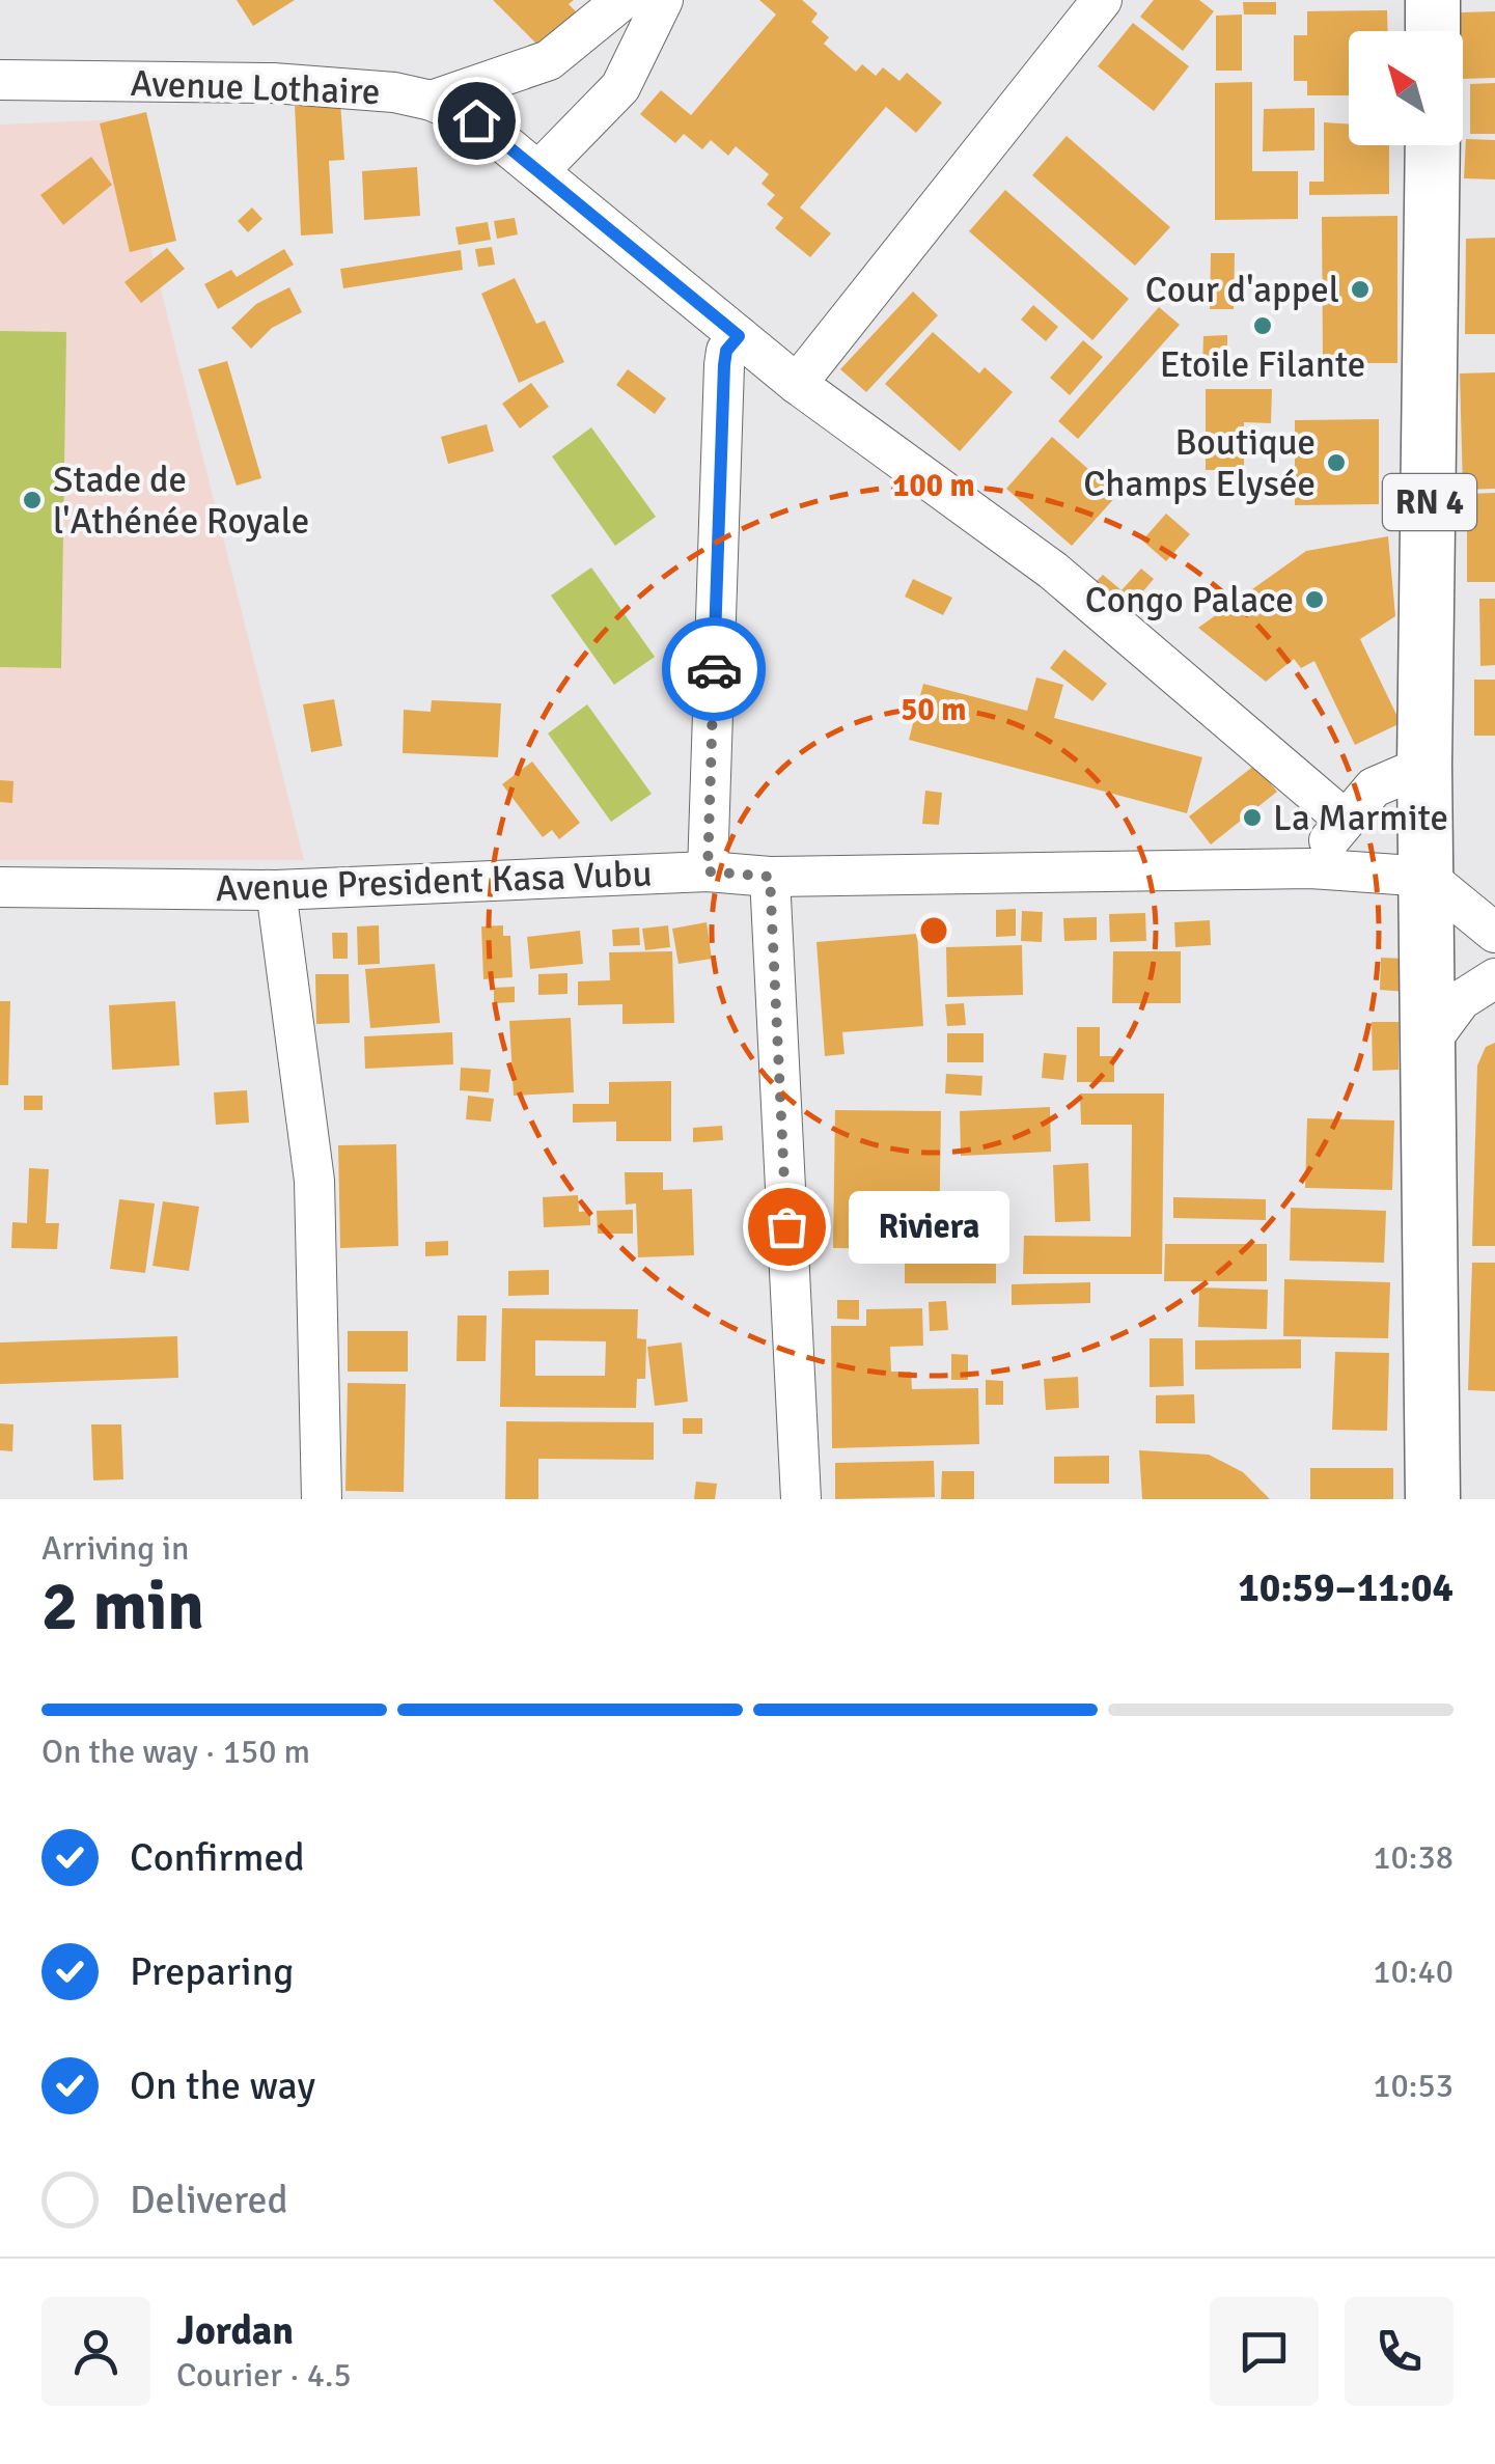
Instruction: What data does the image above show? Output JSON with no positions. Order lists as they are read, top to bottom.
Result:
{
  "streets": {
    "highway": ["RN 4"],
    "street": ["Avenue Lothaire", "Avenue President Kasa Vubu"]
  },
  "crossings": [
    ["RN 4", "Avenue President Kasa Vubu"]
  ],
  "places": [
    "Cour d'appel",
    "Etoile Filante",
    "Boutique Champs Elysée",
    "Stade de l'Athénée Royale",
    "Congo Palace",
    "La Marmite",
    "Riviera"
  ],
  "north": "top left",
  "page": {
    "bubble": "Riviera",
    "heading": ["2 min", "Arriving in", "10:59–11:04"],
    "panel": ["Jordan", "Courier · 4.5"],
    "bar": "On the way · 150 m",
    "list": [
      ["Confirmed", "10:38"],
      ["Preparing", "10:40"],
      ["On the way", "10:53"],
      "Delivered"
    ]
  },
  "rings": ["100 m", "50 m"]
}
